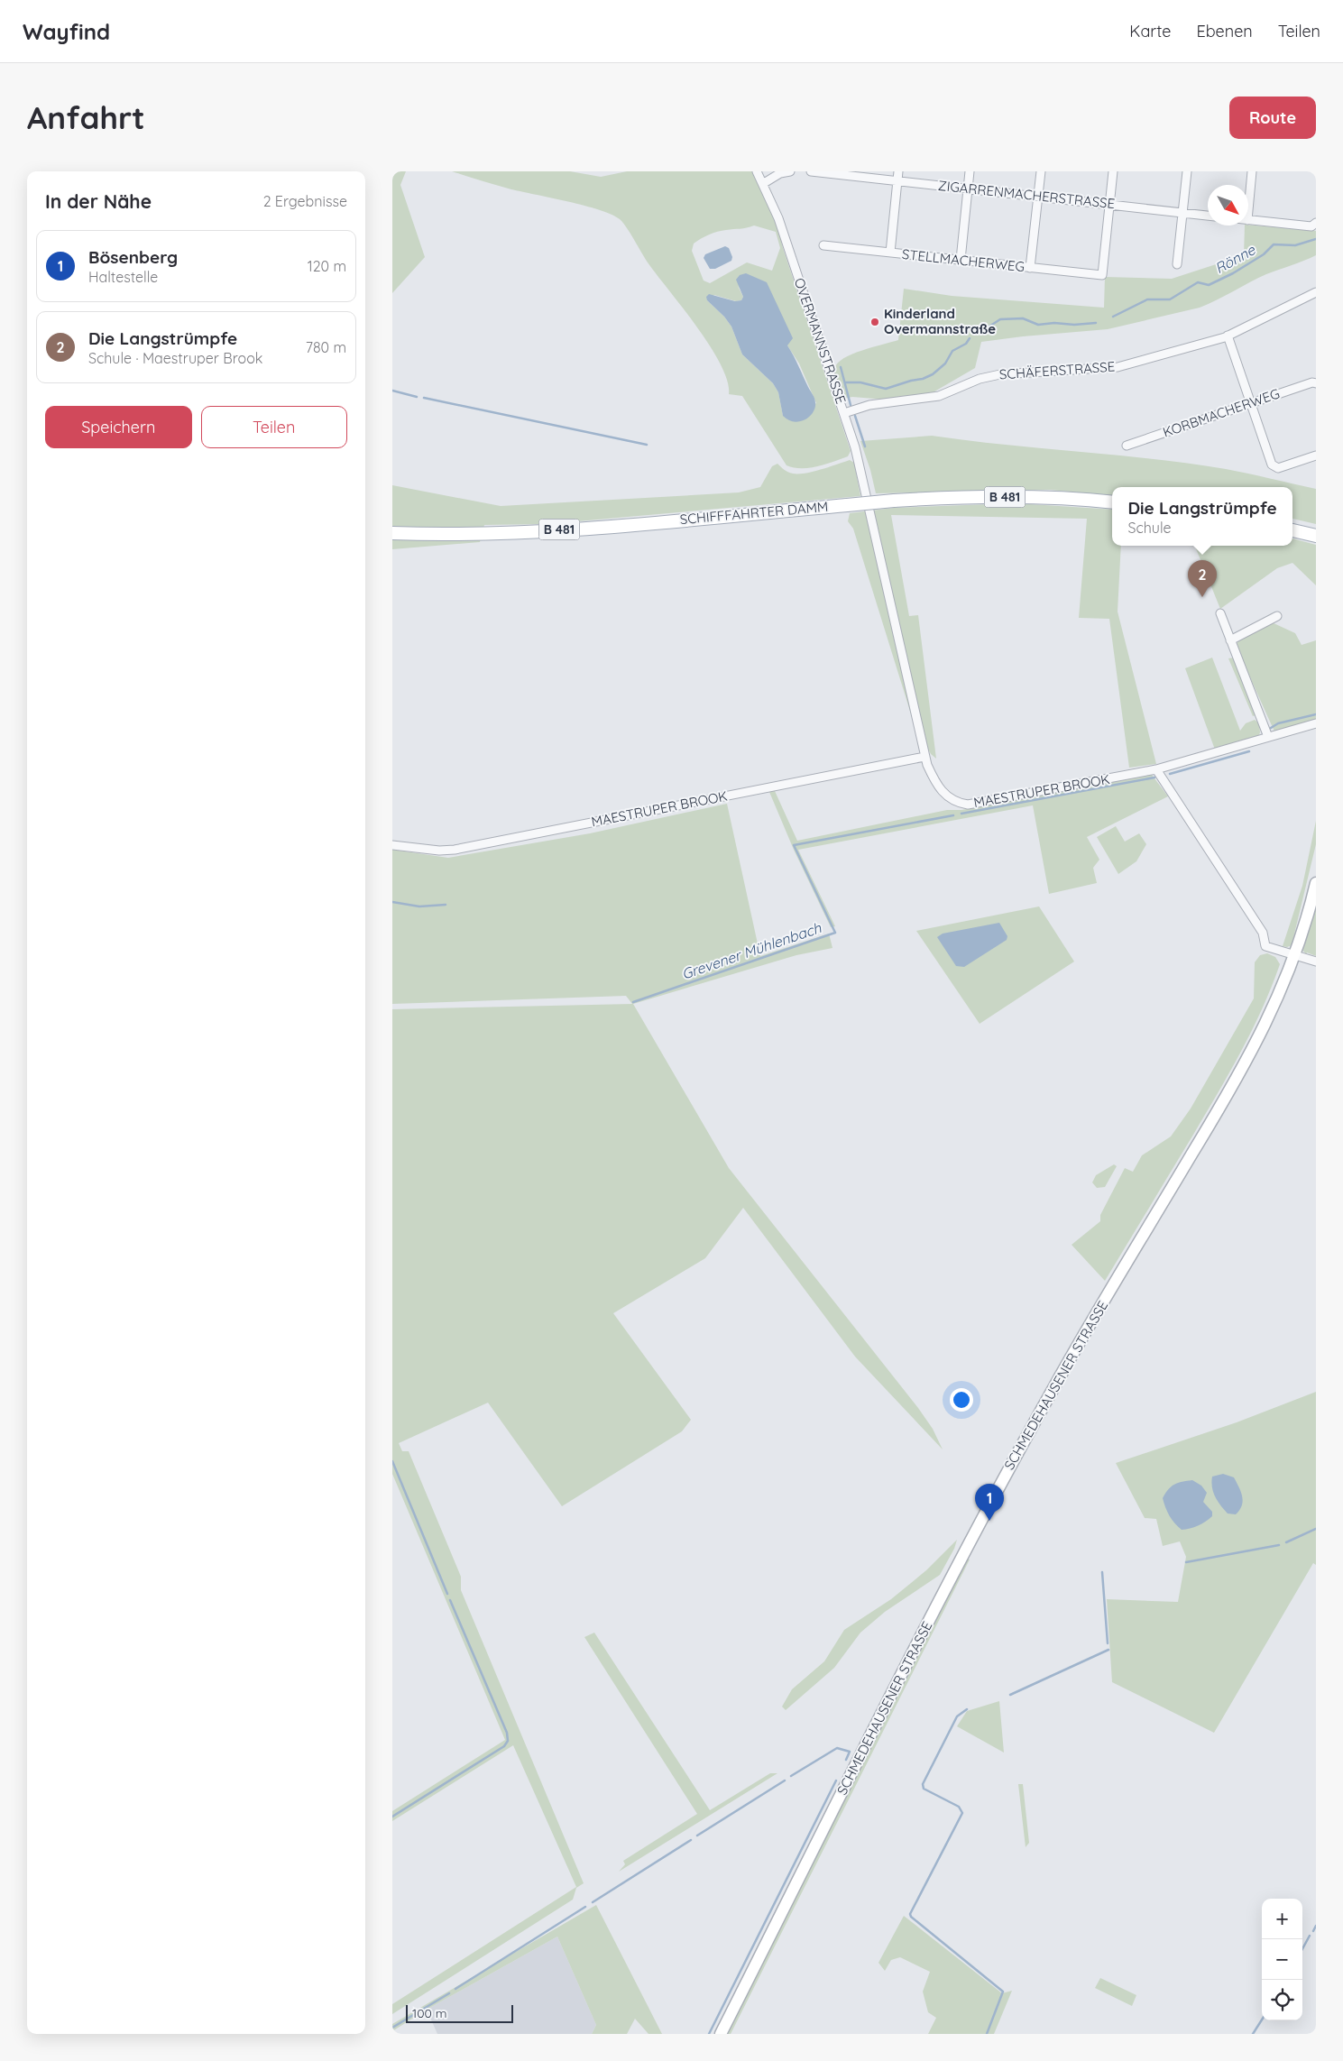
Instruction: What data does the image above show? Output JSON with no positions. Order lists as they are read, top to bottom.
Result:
{
  "streets": {
    "main road": ["B 481", "SCHIFFFAHRTER DAMM", "SCHMEDEHAUSENER STRASSE"],
    "street": [
      "ZIGARRENMACHERSTRASSE",
      "STELLMACHERWEG",
      "OVERMANNSTRASSE",
      "SCHÄFERSTRASSE",
      "KORBMACHERWEG",
      "MAESTRUPER BROOK"
    ]
  },
  "crossings": [
    ["ZIGARRENMACHERSTRASSE", "STELLMACHERWEG"],
    ["OVERMANNSTRASSE", "SCHÄFERSTRASSE"],
    ["OVERMANNSTRASSE", "MAESTRUPER BROOK"]
  ],
  "water": ["Rönne", "Grevener Mühlenbach"],
  "places": ["Kinderland Overmannstraße"],
  "scale_bar": "100 m",
  "north": "bottom right",
  "page": {
    "header": "Wayfind",
    "nav": ["Karte", "Ebenen", "Teilen"],
    "buttons": [
      "Route",
      ["Speichern", "Teilen"]
    ],
    "title": "Anfahrt",
    "heading": ["In der Nähe", "2 Ergebnisse"],
    "list": [
      {
        "mark": "1",
        "name": "Bösenberg",
        "note": "Haltestelle",
        "value": "120 m"
      },
      {
        "mark": "2",
        "name": "Die Langstrümpfe",
        "note": "Schule · Maestruper Brook",
        "value": "780 m"
      }
    ],
    "popup": ["Die Langstrümpfe", "Schule"],
    "pins": ["2", "1"],
    "map_buttons": ["+", "−"],
    "scale": "100 m"
  }
}
